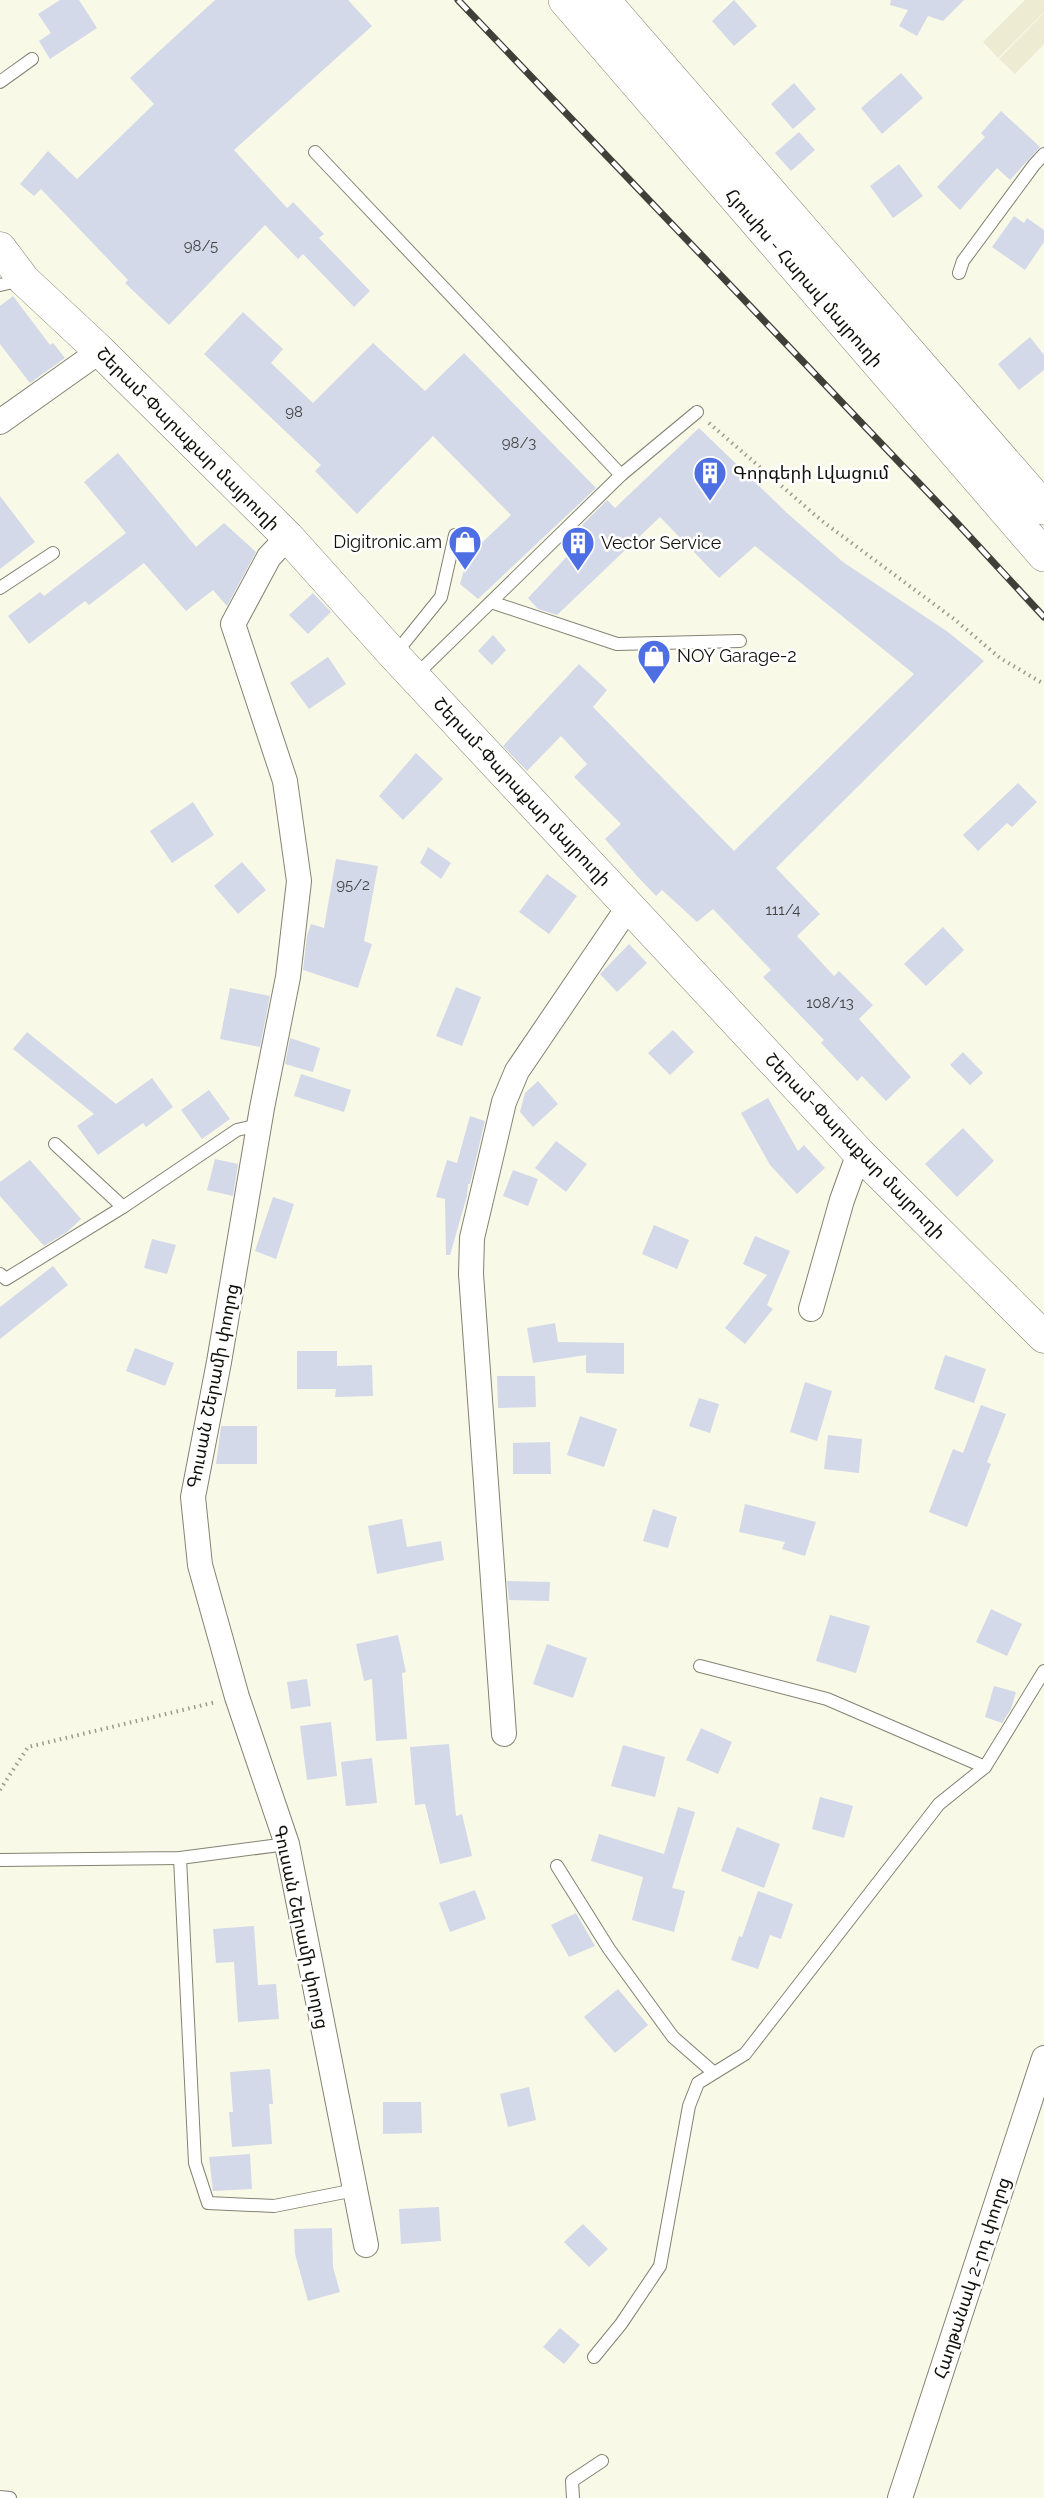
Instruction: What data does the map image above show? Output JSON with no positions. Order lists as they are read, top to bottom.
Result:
{
  "streets": {
    "highway": ["Հյուսիս - Հարավ մայրուղի"],
    "street": ["Շերամ-Փարաքար մայրուղի", "Գուսան Շերամի փողոց", "Հաղթանակ 2-րդ փողոց"]
  },
  "crossings": [
    ["Շերամ-Փարաքար մայրուղի", "Գուսան Շերամի փողոց"]
  ],
  "places": {
    "building": ["Գորգերի Լվացում", "Vector Service"],
    "shop": ["Digitronic.am", "NOY Garage-2"]
  },
  "house_numbers": [
    "98/5",
    "98",
    "98/3",
    "95/2",
    "111/4",
    "108/13"
  ]
}
